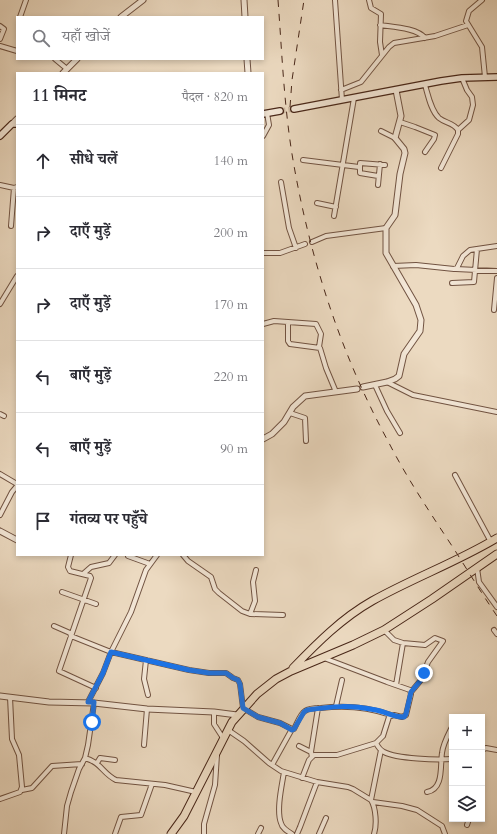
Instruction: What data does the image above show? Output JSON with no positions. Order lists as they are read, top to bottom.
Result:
{
  "page": {
    "search": "यहाँ खोजें",
    "heading": ["11 मिनट", "पैदल · 820 m"],
    "list": [
      ["सीधे चलें", "140 m"],
      ["दाएँ मुड़ें", "200 m"],
      ["दाएँ मुड़ें", "170 m"],
      ["बाएँ मुड़ें", "220 m"],
      ["बाएँ मुड़ें", "90 m"],
      "गंतव्य पर पहुँचे"
    ],
    "map_buttons": ["+", "−"]
  }
}
